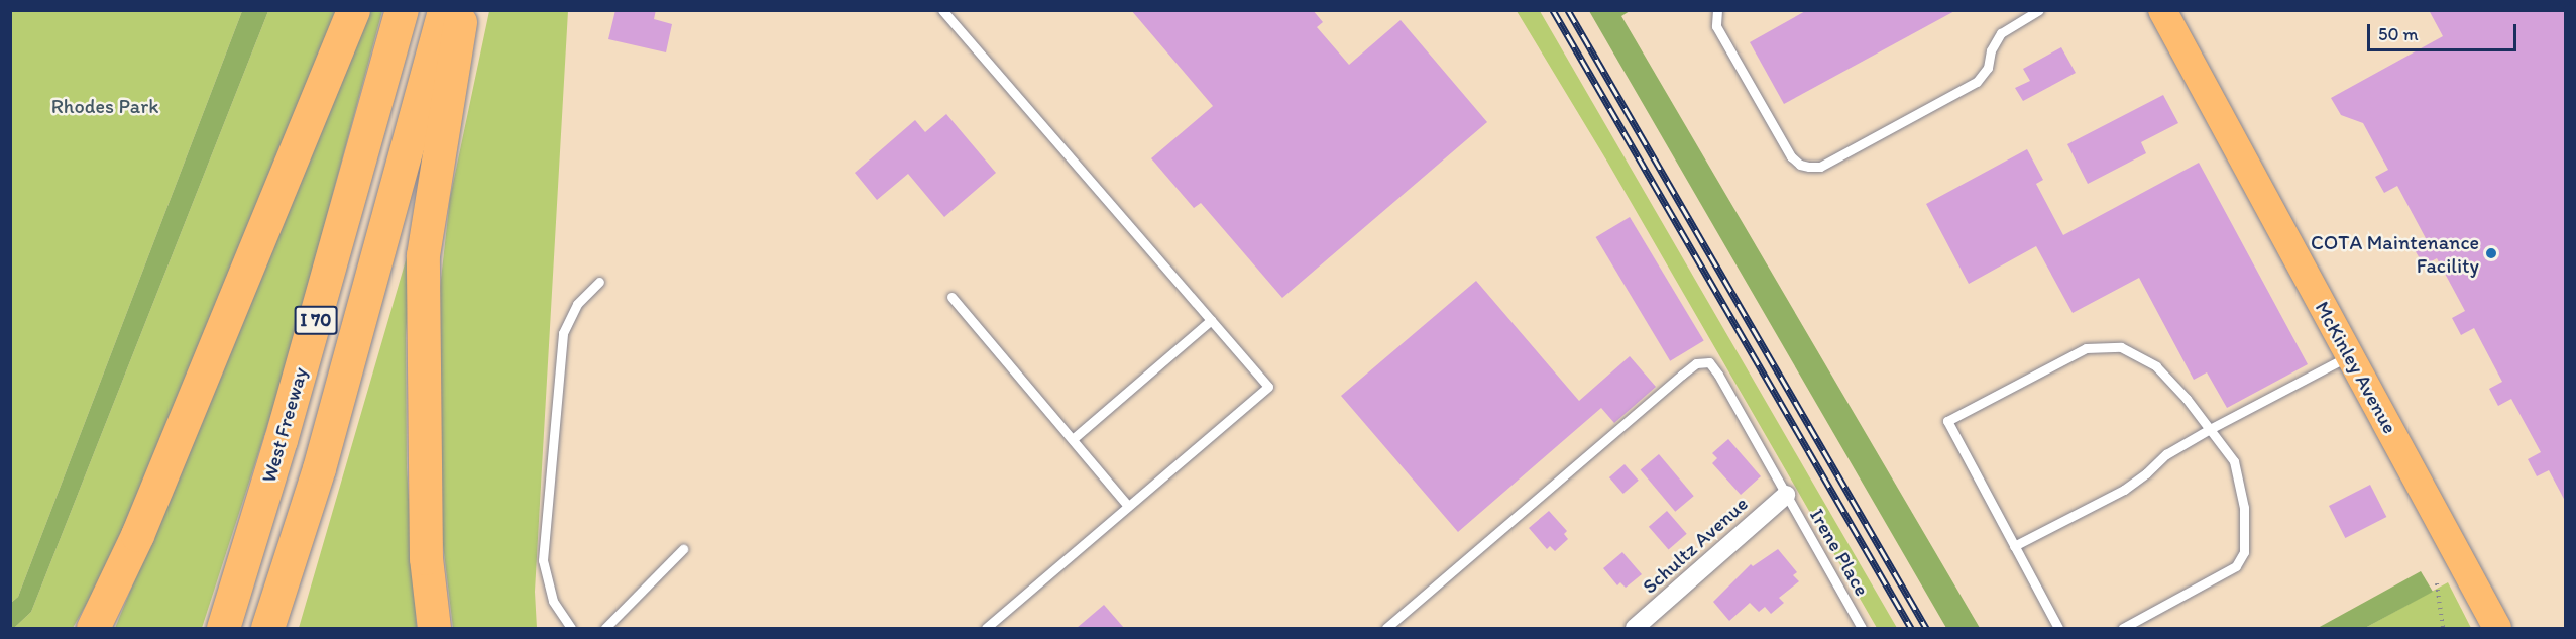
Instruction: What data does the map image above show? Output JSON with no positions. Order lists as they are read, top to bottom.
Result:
{
  "streets": {
    "highway": ["I 70", "West Freeway"],
    "main road": ["McKinley Avenue"],
    "street": ["Schultz Avenue"],
    "lane": ["Irene Place"]
  },
  "crossings": [
    ["Schultz Avenue", "Irene Place"]
  ],
  "parks": ["Rhodes Park"],
  "places": ["COTA Maintenance Facility"],
  "scale_bar": "50 m"
}
